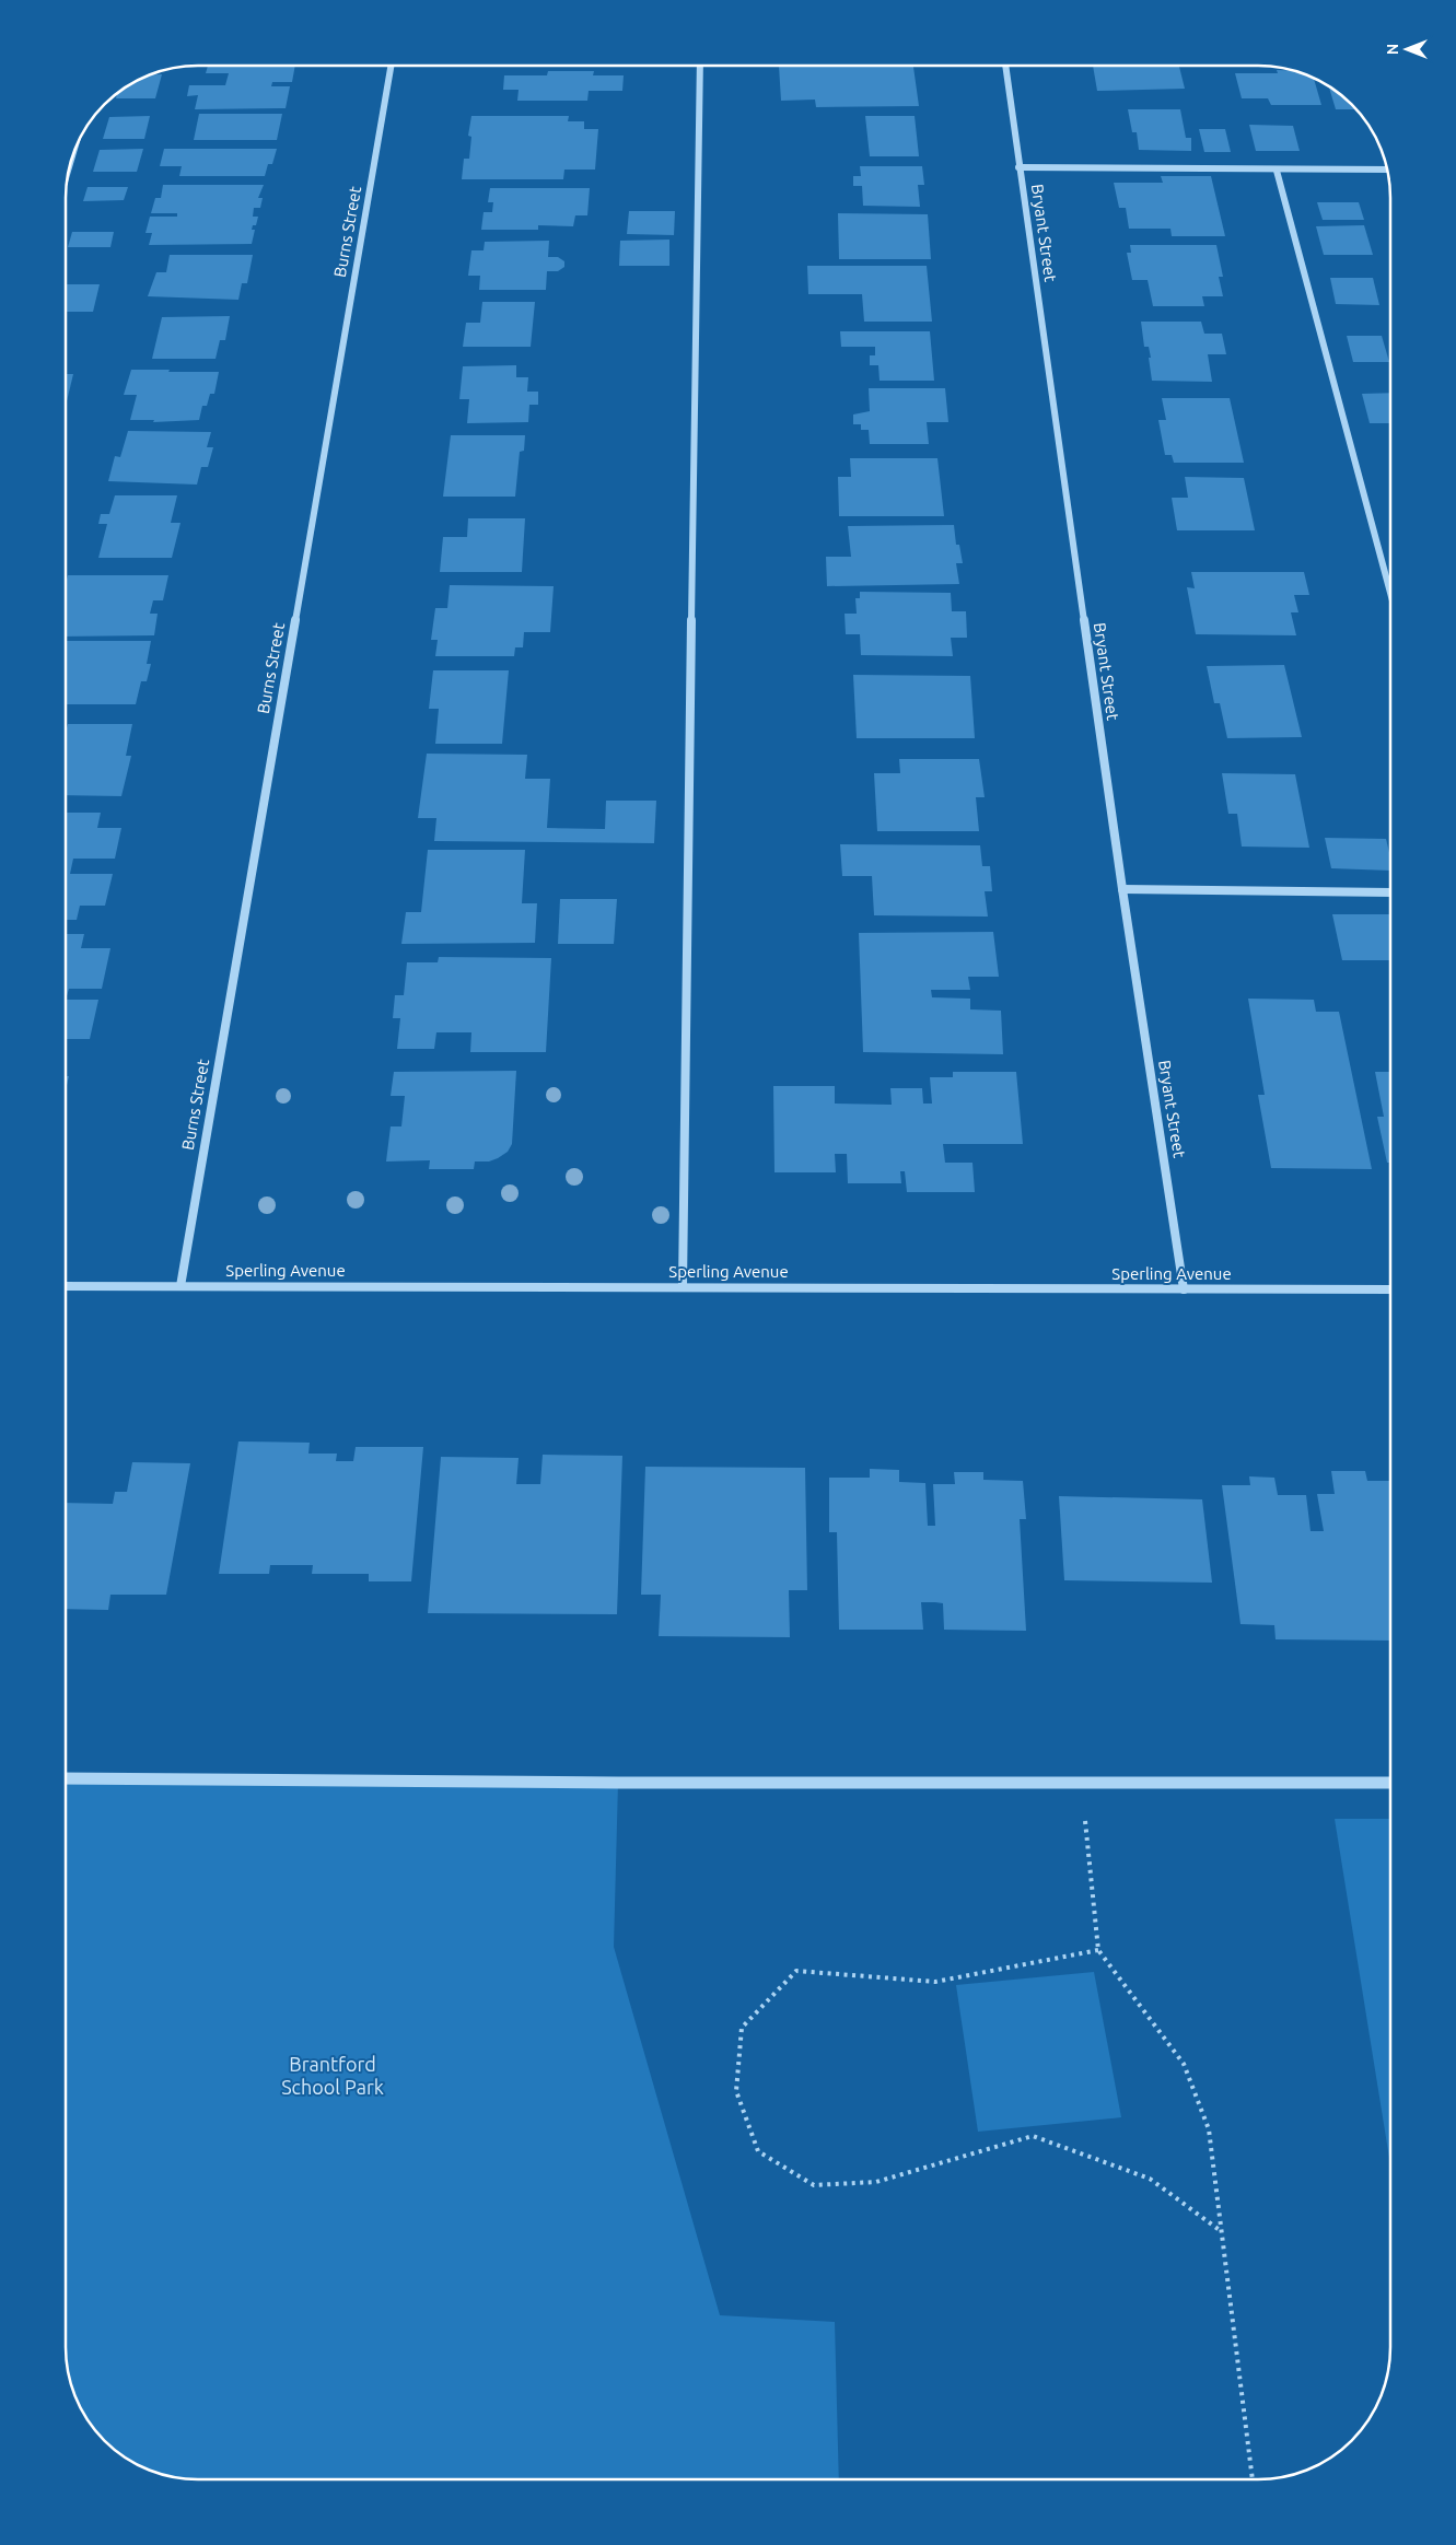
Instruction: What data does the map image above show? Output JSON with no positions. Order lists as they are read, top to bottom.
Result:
{
  "streets": {
    "street": ["Burns Street", "Bryant Street", "Sperling Avenue"]
  },
  "crossings": [
    ["Burns Street", "Sperling Avenue"],
    ["Bryant Street", "Sperling Avenue"]
  ],
  "parks": ["Brantford School Park"],
  "north": "left"
}
